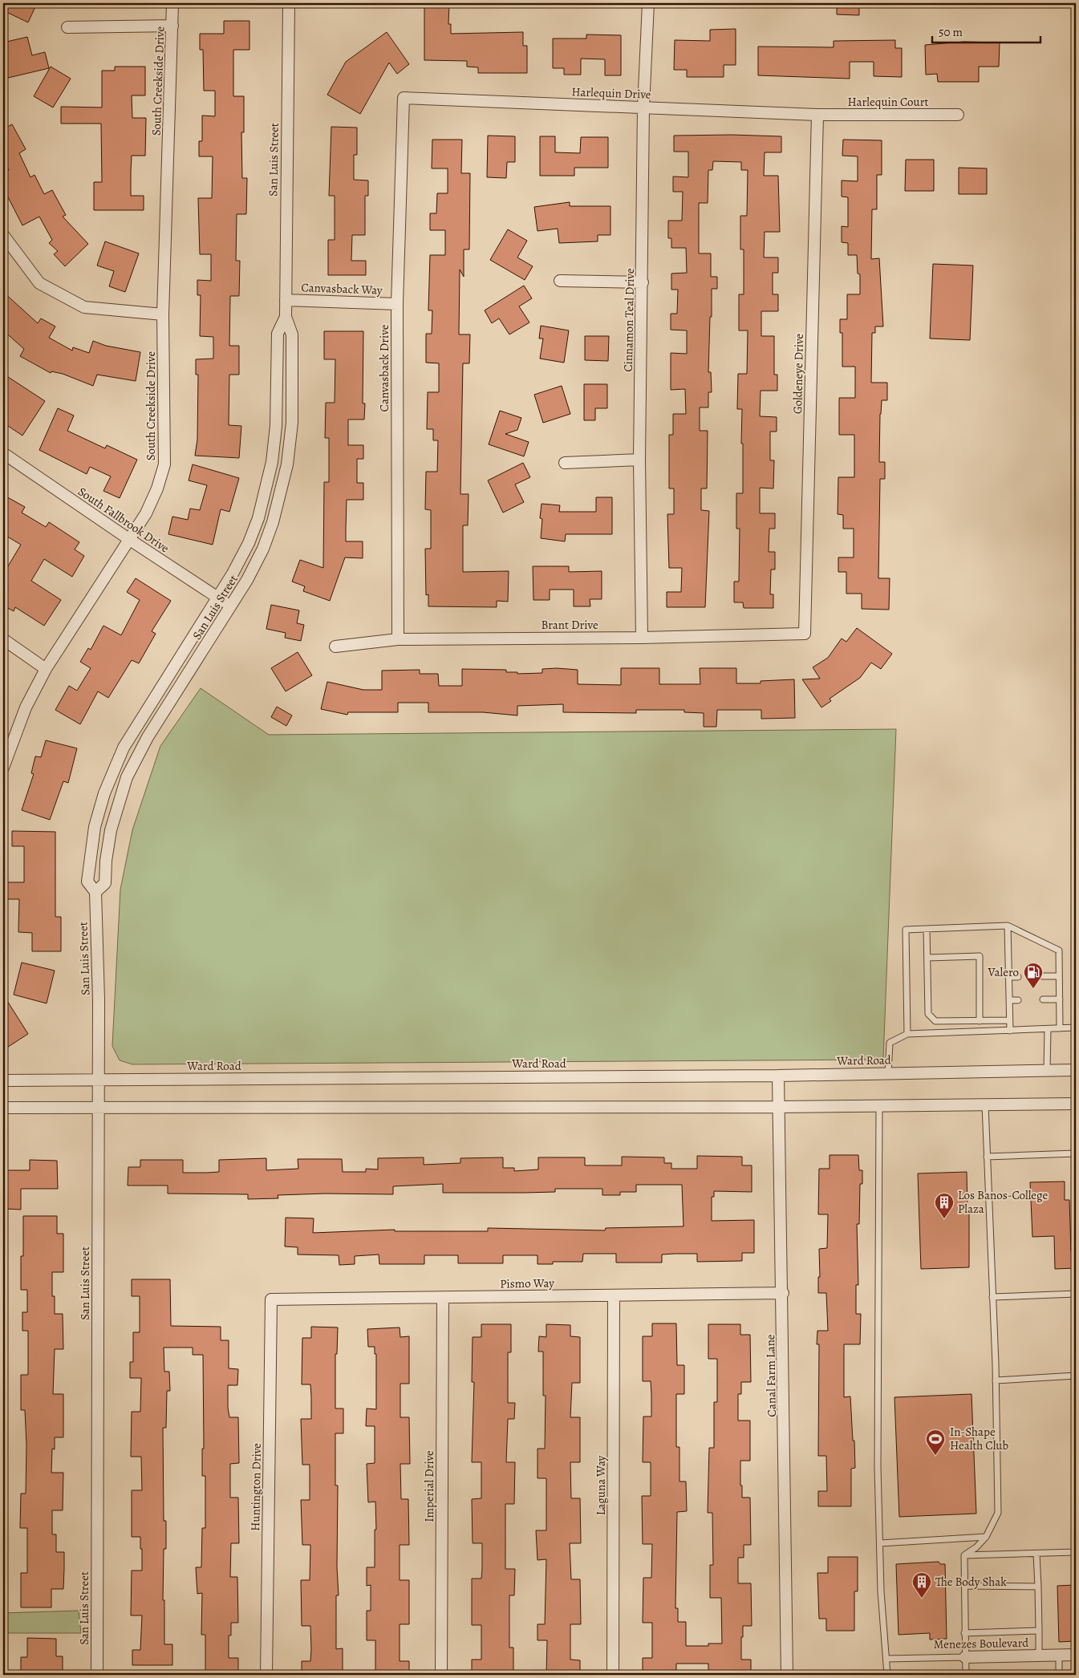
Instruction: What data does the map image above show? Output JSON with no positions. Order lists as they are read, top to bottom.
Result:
{
  "streets": {
    "street": [
      "South Creekside Drive",
      "Harlequin Drive",
      "Harlequin Court",
      "San Luis Street",
      "Canvasback Way",
      "Cinnamon Teal Drive",
      "Canvasback Drive",
      "Goldeneye Drive",
      "South Fallbrook Drive",
      "Brant Drive",
      "Ward Road",
      "Pismo Way",
      "Canal Farm Lane",
      "Laguna Way",
      "Imperial Drive",
      "Huntington Drive",
      "Menezes Boulevard"
    ]
  },
  "crossings": [
    ["South Creekside Drive", "South Fallbrook Drive"],
    ["Harlequin Drive", "Harlequin Court"],
    ["Harlequin Drive", "Cinnamon Teal Drive"],
    ["Harlequin Drive", "Canvasback Drive"],
    ["Harlequin Drive", "Goldeneye Drive"],
    ["Harlequin Court", "Goldeneye Drive"],
    ["San Luis Street", "Canvasback Way"],
    ["San Luis Street", "South Fallbrook Drive"],
    ["San Luis Street", "Ward Road"],
    ["Canvasback Way", "Canvasback Drive"],
    ["Cinnamon Teal Drive", "Brant Drive"],
    ["Canvasback Drive", "Brant Drive"],
    ["Goldeneye Drive", "Brant Drive"],
    ["Ward Road", "Canal Farm Lane"],
    ["Pismo Way", "Canal Farm Lane"],
    ["Pismo Way", "Laguna Way"],
    ["Pismo Way", "Imperial Drive"],
    ["Pismo Way", "Huntington Drive"]
  ],
  "places": {
    "fuel station": ["Valero"],
    "building": ["Los Banos-College Plaza", "The Body Shak"],
    "sports": ["In-Shape Health Club"]
  },
  "scale_bar": "50 m"
}
